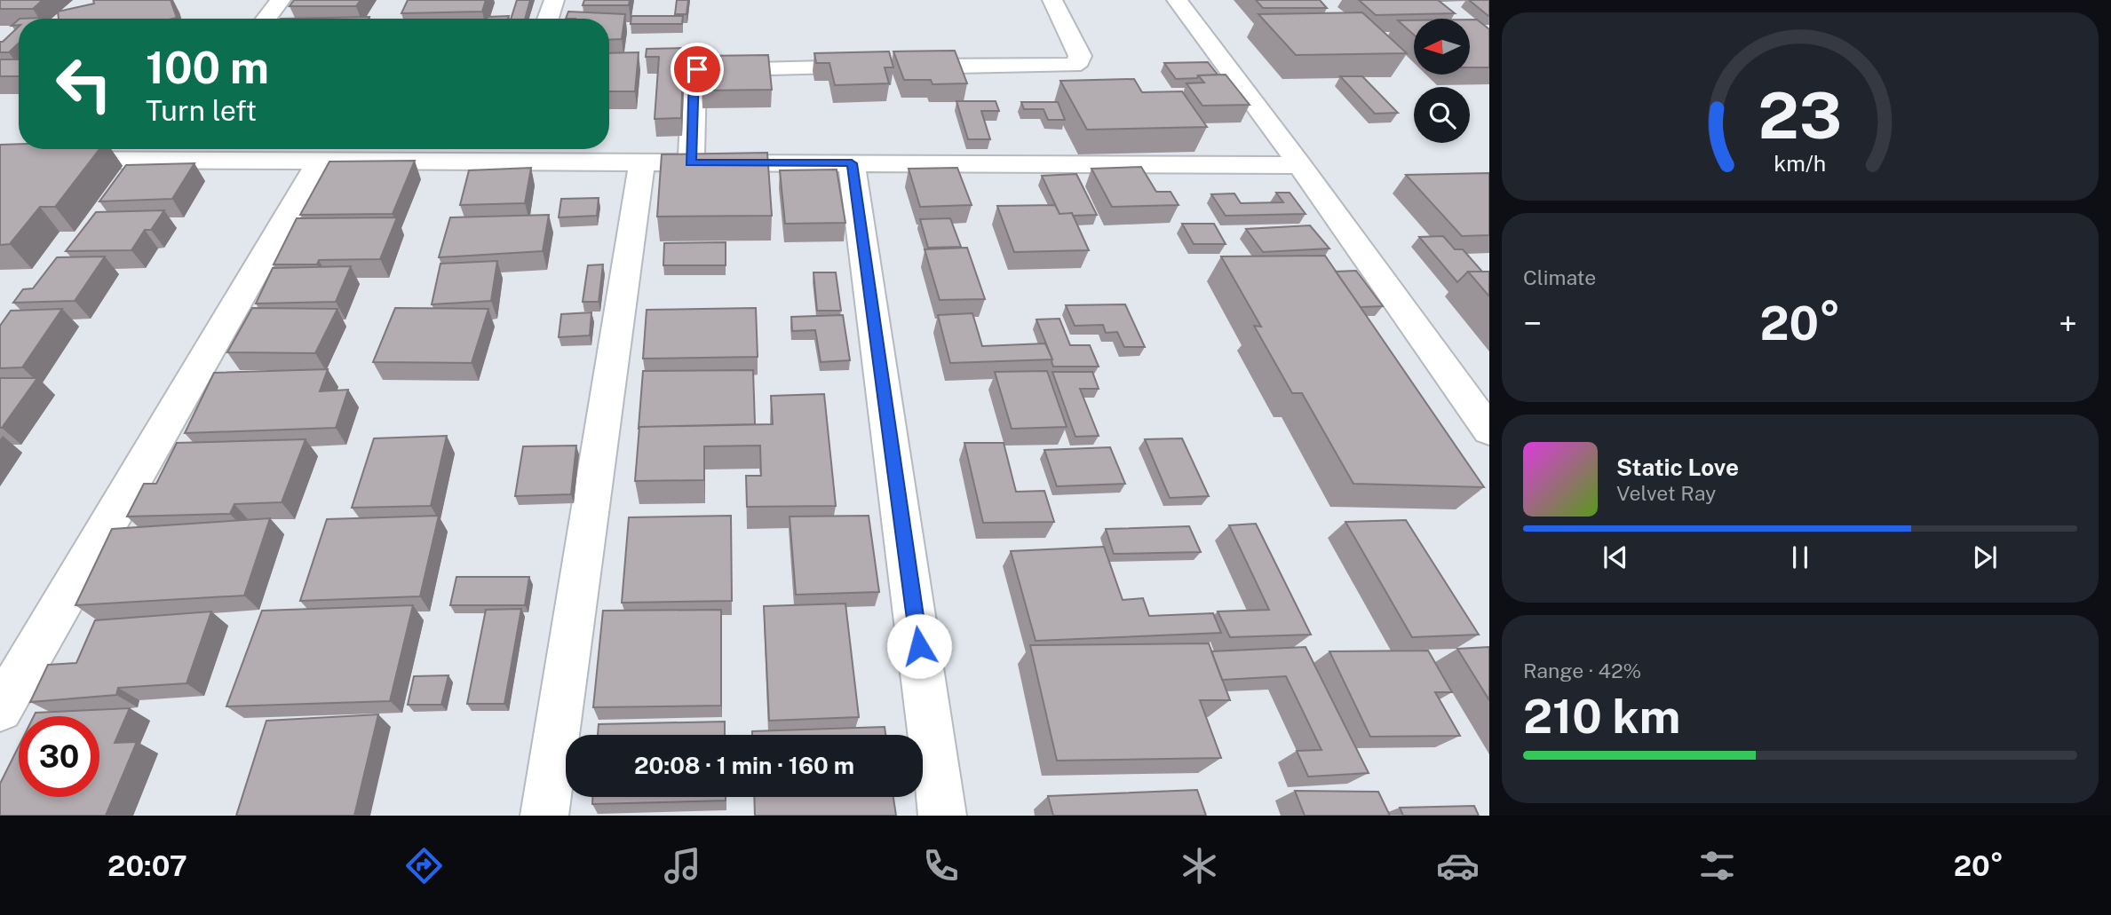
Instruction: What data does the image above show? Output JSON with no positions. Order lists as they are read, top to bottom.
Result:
{
  "north": "left",
  "page": {
    "turn": ["100 m", "Turn left"],
    "tile": [
      "Climate",
      ["Range · 42%", "210 km"]
    ],
    "heat": ["−", "20°", "+"],
    "song": ["Static Love", "Velvet Ray"],
    "limit": "30",
    "trip": "20:08 · 1 min · 160 m",
    "tabs": ["20:07", "20°"],
    "gauge": ["23", "km/h"]
  }
}
